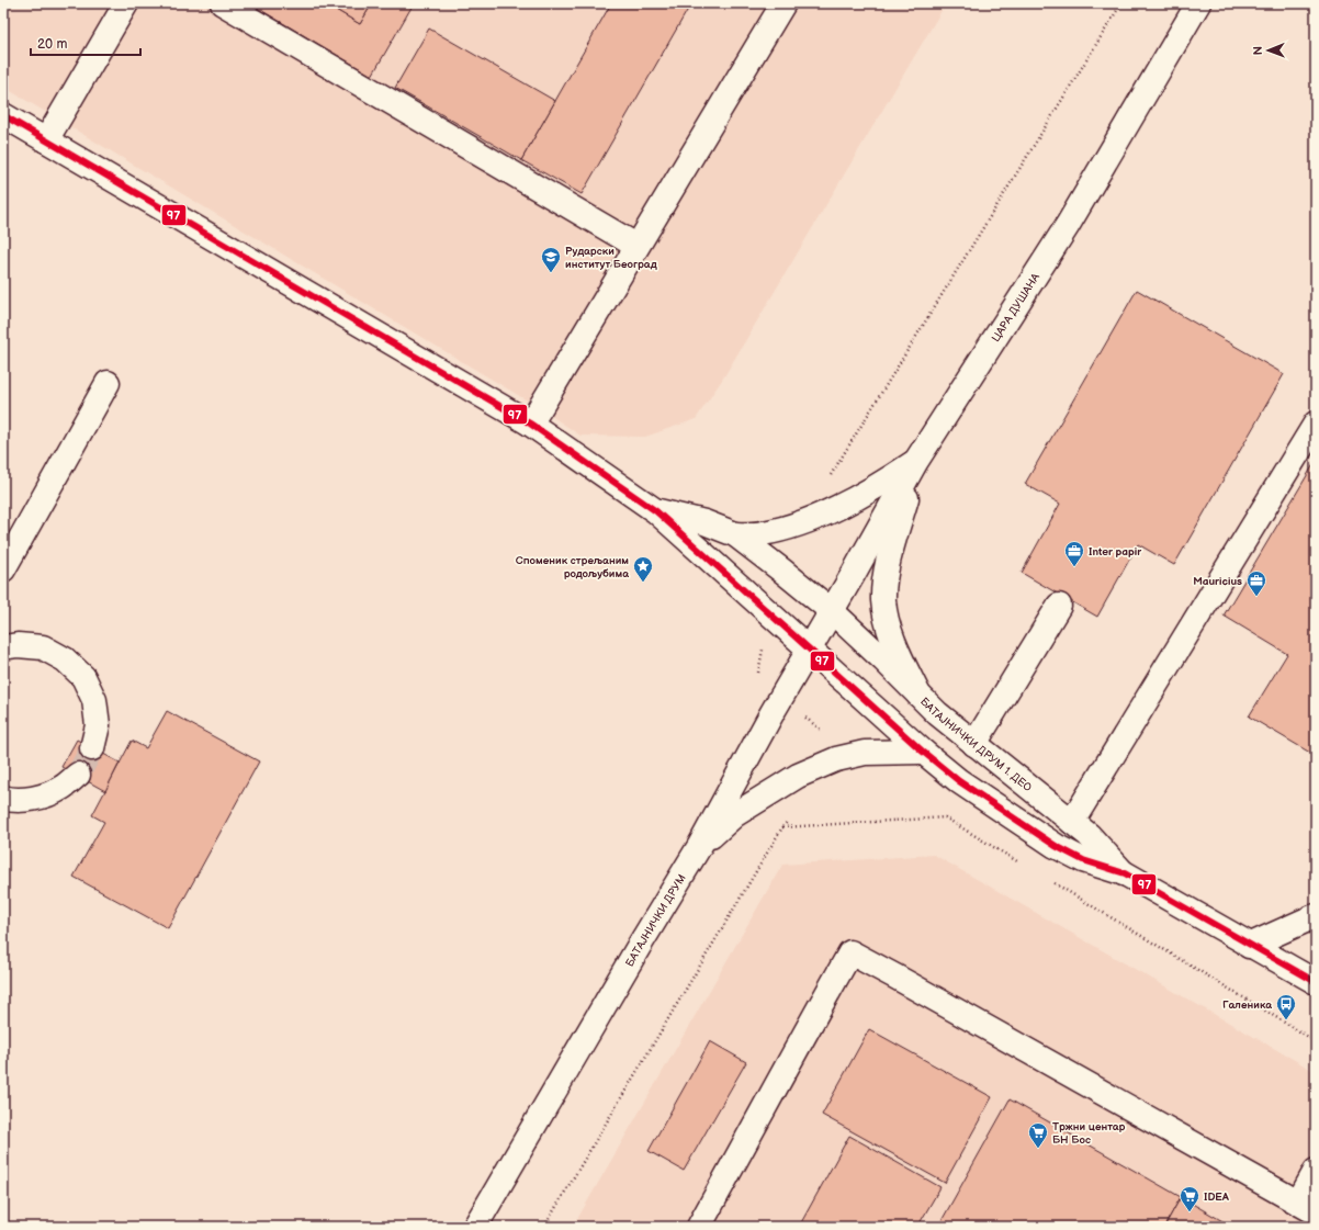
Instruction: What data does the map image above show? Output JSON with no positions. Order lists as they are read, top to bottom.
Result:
{
  "streets": {
    "street": ["ЦАРА ДУШАНА", "БАТАЈНИЧКИ ДРУМ 1. ДЕО", "БАТАЈНИЧКИ ДРУМ"]
  },
  "crossings": [
    ["ЦАРА ДУШАНА", "БАТАЈНИЧКИ ДРУМ 1. ДЕО"],
    ["ЦАРА ДУШАНА", "БАТАЈНИЧКИ ДРУМ"],
    ["БАТАЈНИЧКИ ДРУМ 1. ДЕО", "БАТАЈНИЧКИ ДРУМ"]
  ],
  "places": {
    "school or university": ["Рударски институт Београд"],
    "office": ["Inter papir", "Mauricius"],
    "place": ["Споменик стрељаним родољубима"],
    "bus stop": ["Галеника"],
    "supermarket": ["Тржни центар БН Бос", "IDEA"]
  },
  "lines": ["transit line 97"],
  "scale_bar": "20 m",
  "north": "left"
}
